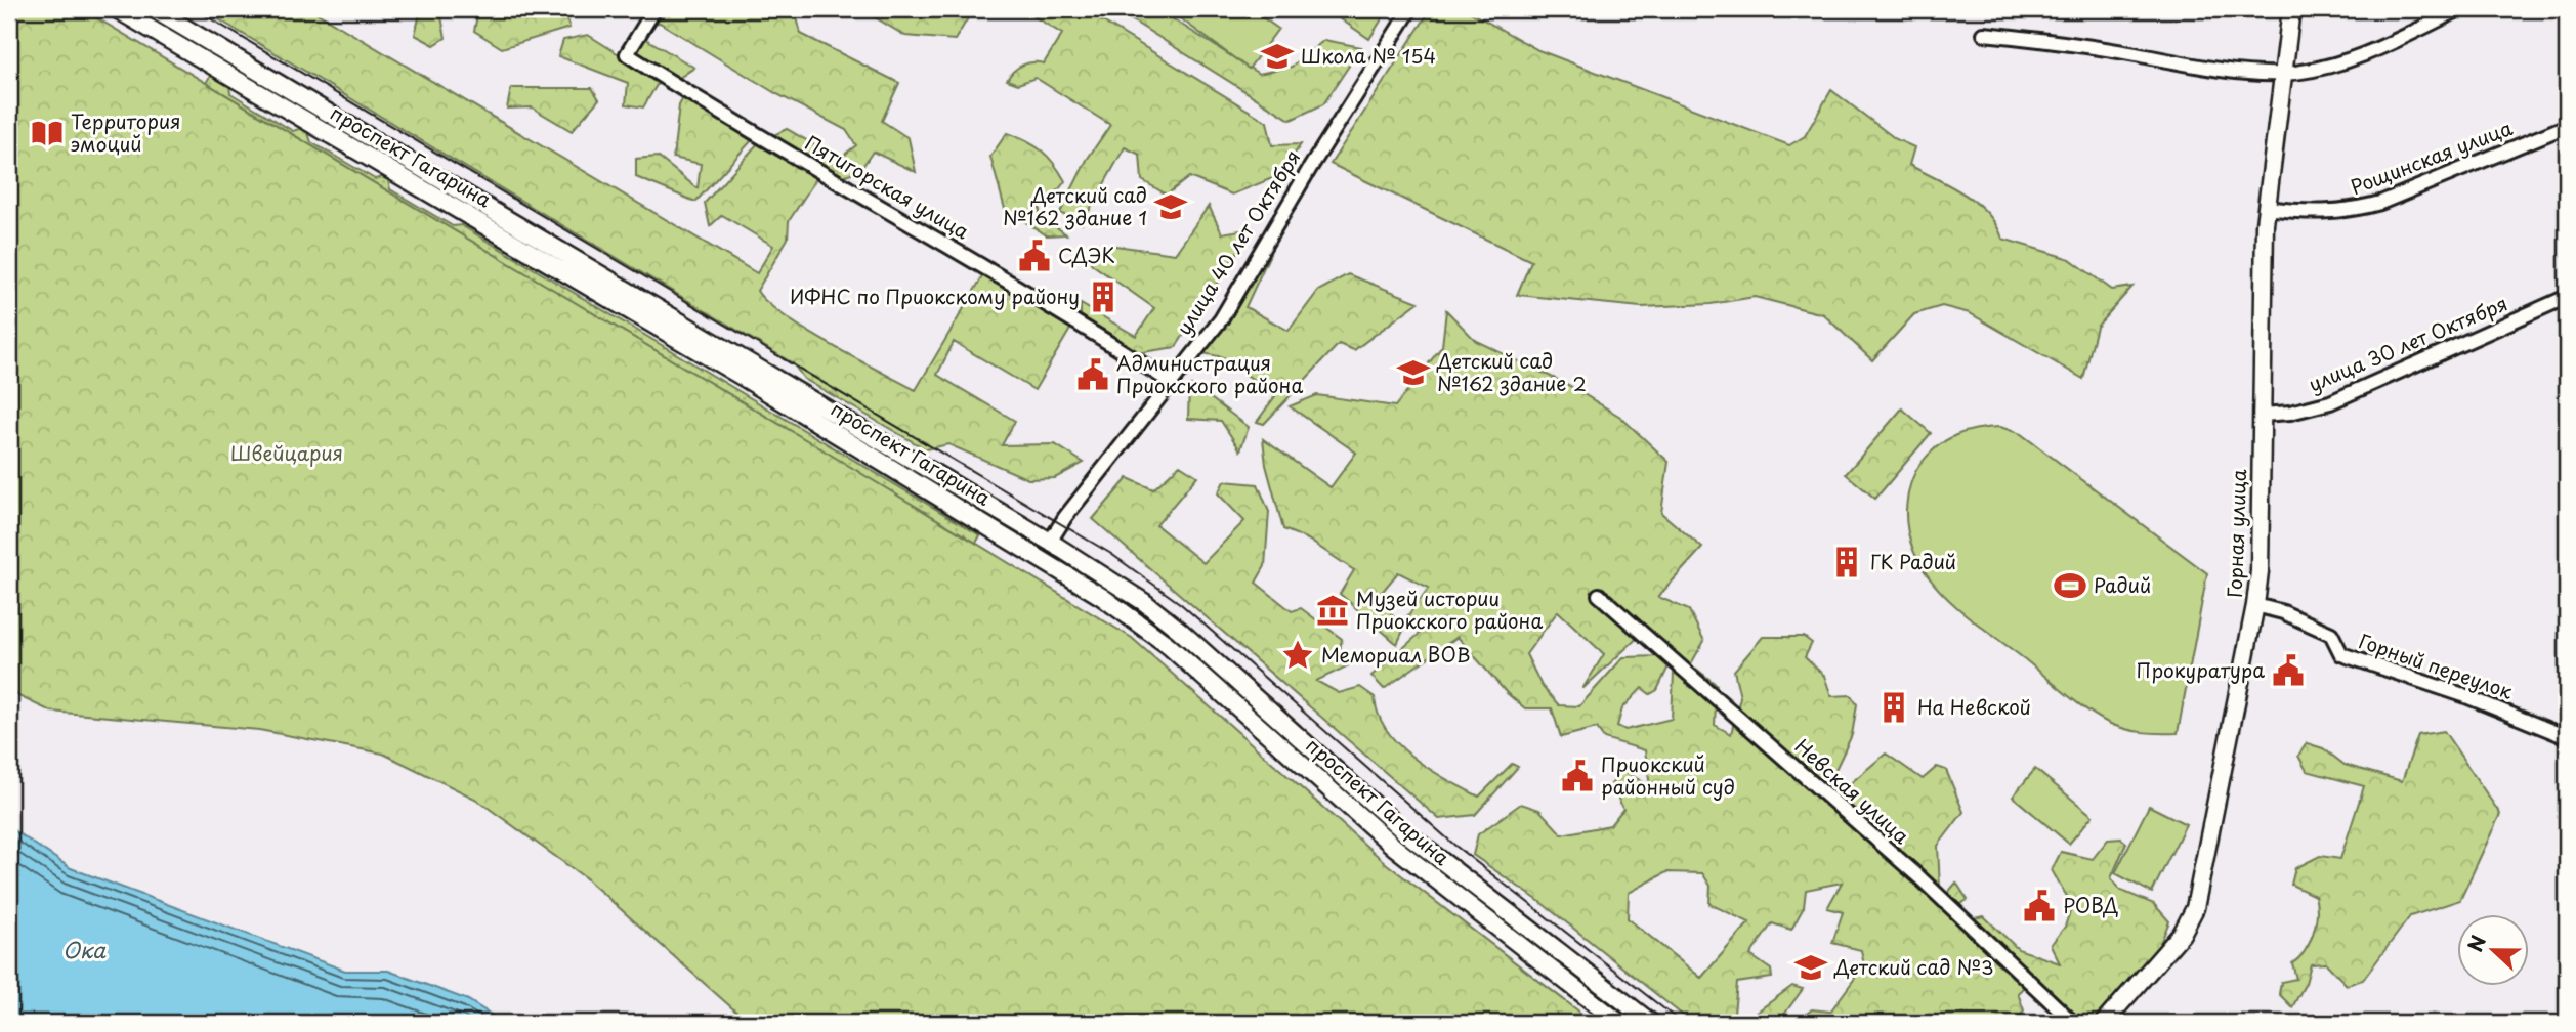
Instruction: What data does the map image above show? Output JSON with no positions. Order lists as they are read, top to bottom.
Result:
{
  "streets": {
    "main road": ["проспект Гагарина", "улица 40 лет Октября", "Горная улица"],
    "street": [
      "Рощинская улица",
      "Пятигорская улица",
      "улица 30 лет Октября",
      "Горный переулок",
      "Невская улица"
    ]
  },
  "crossings": [
    ["проспект Гагарина", "улица 40 лет Октября"],
    ["Рощинская улица", "Горная улица"],
    ["Пятигорская улица", "улица 40 лет Октября"],
    ["улица 30 лет Октября", "Горная улица"],
    ["Горная улица", "Горный переулок"]
  ],
  "water": ["Ока"],
  "parks": ["Швейцария"],
  "places": {
    "school or university": [
      "Школа № 154",
      "Детский сад №162 здание 1",
      "Детский сад №162 здание 2",
      "Детский сад №3"
    ],
    "library": ["Территория эмоций"],
    "public building": [
      "СДЭК",
      "Администрация Приокского района",
      "Прокуратура",
      "Приокский районный суд",
      "РОВД"
    ],
    "building": ["ИФНС по Приокскому району", "ГК Радий", "На Невской"],
    "sports": ["Радий"],
    "museum": ["Музей истории Приокского района"],
    "place": ["Мемориал ВОВ"]
  },
  "north": "left"
}
